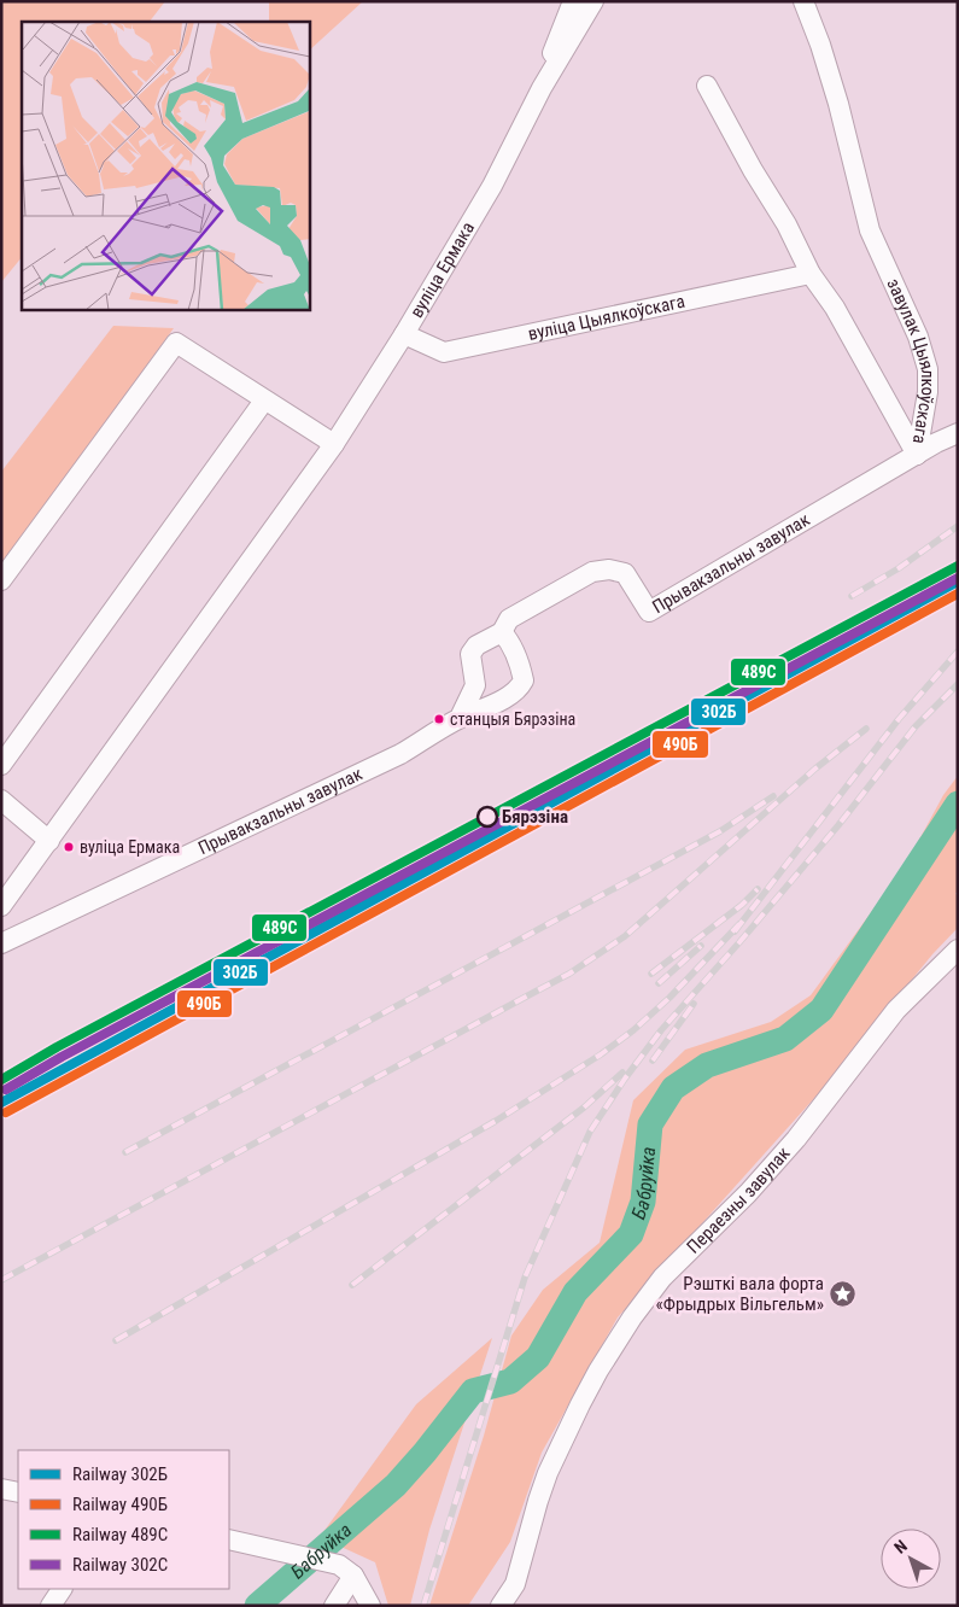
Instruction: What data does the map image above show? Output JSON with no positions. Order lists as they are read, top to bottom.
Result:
{
  "streets": {
    "street": [
      "вуліца Ермака",
      "вуліца Цыялкоўскага",
      "завулак Цыялкоўскага",
      "Прывакзальны завулак",
      "Пераезны завулак"
    ]
  },
  "crossings": [
    ["вуліца Ермака", "вуліца Цыялкоўскага"],
    ["вуліца Цыялкоўскага", "завулак Цыялкоўскага"],
    ["завулак Цыялкоўскага", "Прывакзальны завулак"]
  ],
  "water": ["Бабруйка"],
  "places": {
    "other": ["станцыя Бярэзіна", "Бярэзіна", "вуліца Ермака"],
    "place": ["Рэшткі вала форта «Фрыдрых Вільгельм»"]
  },
  "lines": [
    "rail line 489С",
    "rail line 302С",
    "rail line 302Б",
    "rail line 490Б"
  ],
  "legend": [
    "Railway 302Б",
    "Railway 490Б",
    "Railway 489С",
    "Railway 302С"
  ],
  "north": "top left"
}
